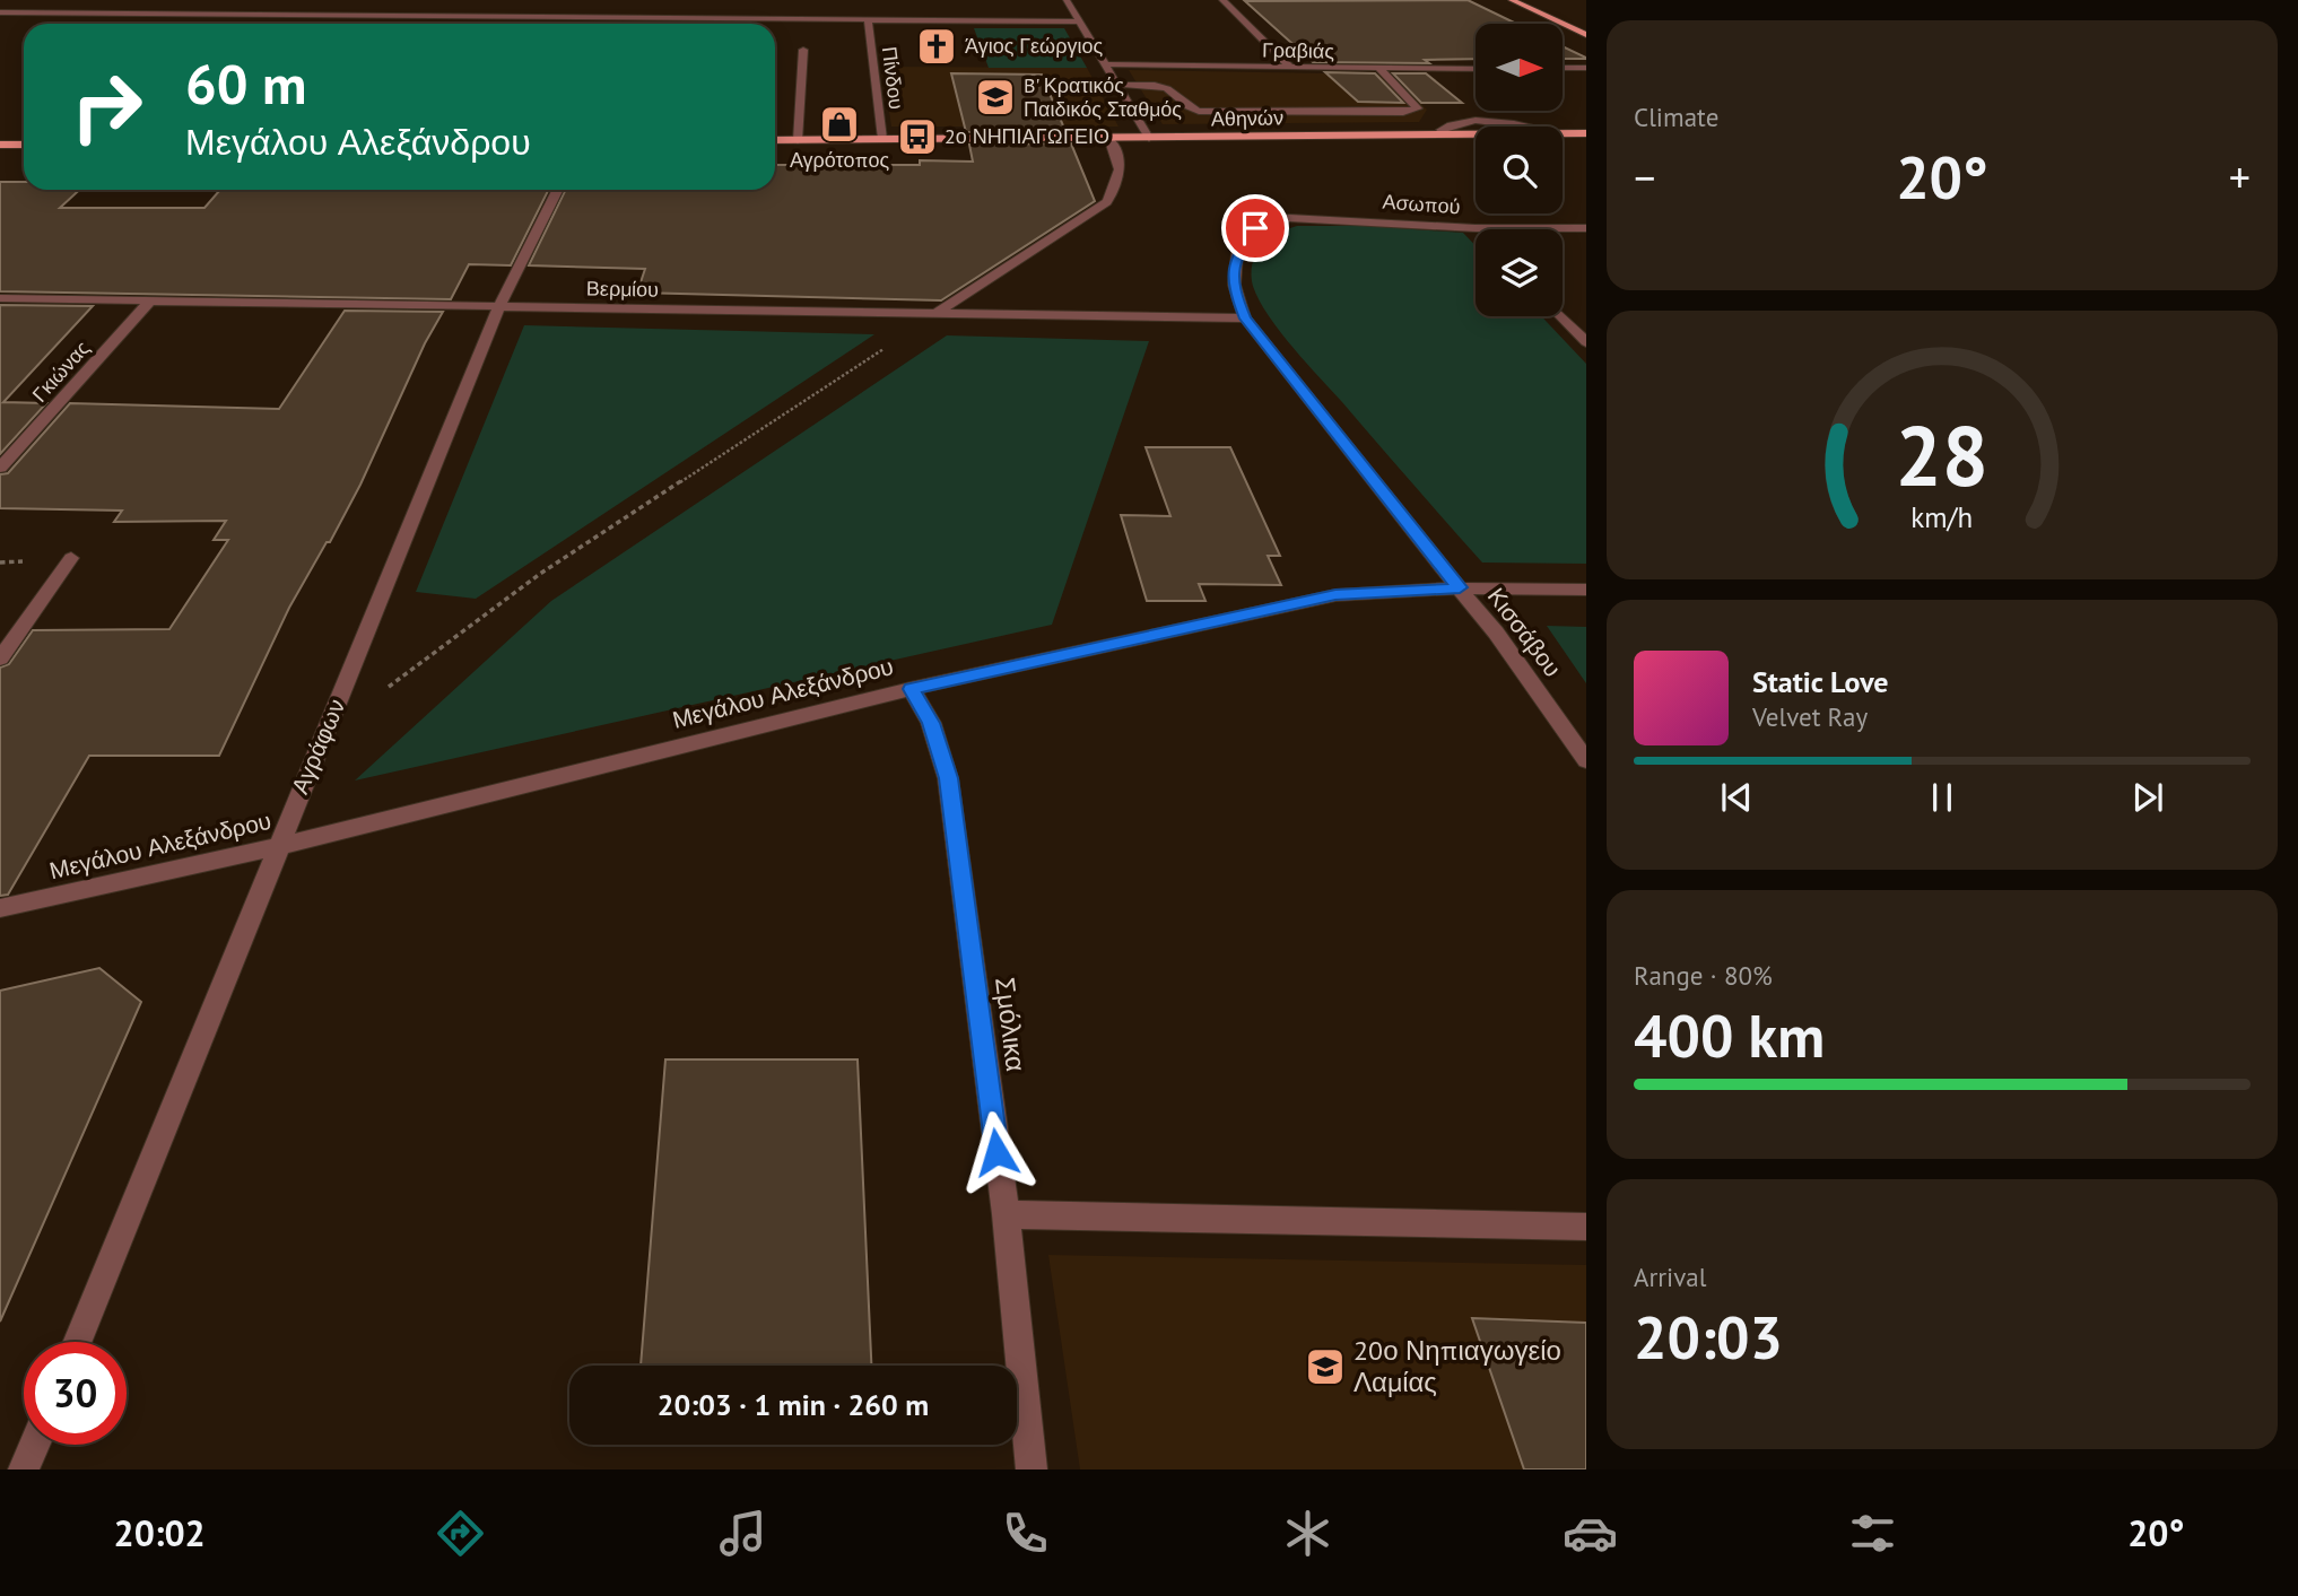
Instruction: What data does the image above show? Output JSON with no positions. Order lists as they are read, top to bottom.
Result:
{
  "streets": {
    "main road": ["Αθηνών"],
    "street": [
      "Γραβιάς",
      "Πίνδου",
      "Ασωπού",
      "Βερμίου",
      "Γκιώνας",
      "Κισσάβου",
      "Μεγάλου Αλεξάνδρου",
      "Αγράφων",
      "Σμόλικα"
    ]
  },
  "crossings": [
    ["Πίνδου", "Αθηνών"],
    ["Ασωπού", "Κισσάβου"],
    ["Βερμίου", "Γκιώνας"],
    ["Βερμίου", "Κισσάβου"],
    ["Βερμίου", "Αγράφων"],
    ["Κισσάβου", "Μεγάλου Αλεξάνδρου"],
    ["Μεγάλου Αλεξάνδρου", "Αγράφων"],
    ["Μεγάλου Αλεξάνδρου", "Σμόλικα"]
  ],
  "places": {
    "church": ["Άγιος Γεώργιος"],
    "school or university": ["B' Κρατικός Παιδικός Σταθμός", "20ο Νηπιαγωγείο Λαμίας"],
    "shop": ["Αγρότοπος"],
    "bus stop": ["2ο ΝΗΠΙΑΓΩΓΕΙΟ"]
  },
  "north": "right",
  "page": {
    "tile": [
      "Climate",
      ["Range · 80%", "400 km"],
      ["Arrival", "20:03"]
    ],
    "turn": ["60 m", "Μεγάλου Αλεξάνδρου"],
    "heat": ["−", "20°", "+"],
    "song": ["Static Love", "Velvet Ray"],
    "limit": "30",
    "trip": "20:03 · 1 min · 260 m",
    "tabs": ["20:02", "20°"],
    "gauge": ["28", "km/h"]
  }
}
